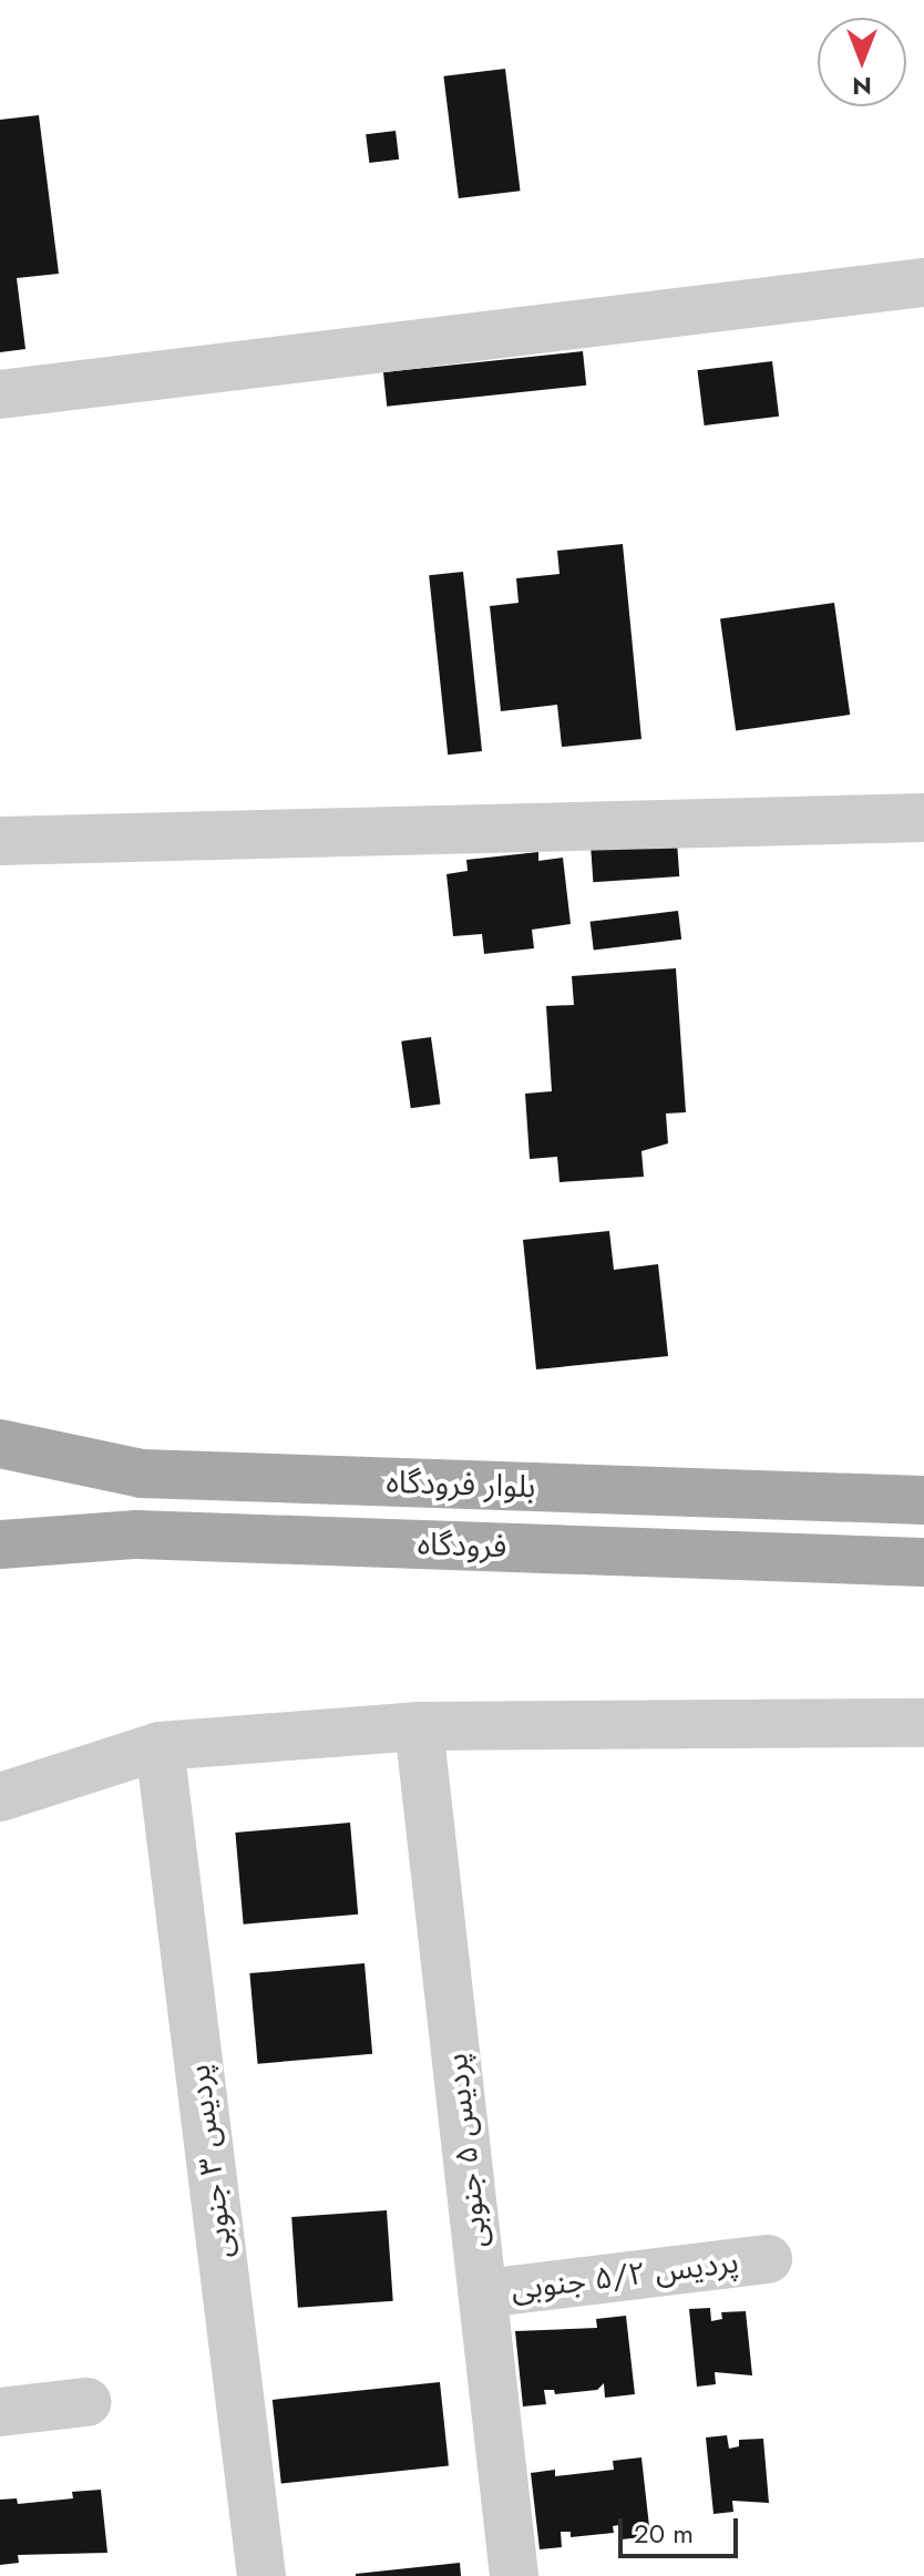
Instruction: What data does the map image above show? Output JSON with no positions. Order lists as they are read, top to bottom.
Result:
{
  "streets": {
    "main road": ["بلوار فرودگاه", "فرودگاه"],
    "lane": ["پردیس ۵ جنوبی", "پردیس ۳ جنوبی", "پردیس ۵/۲ جنوبی"]
  },
  "crossings": [
    ["پردیس ۵ جنوبی", "پردیس ۵/۲ جنوبی"]
  ],
  "scale_bar": "20 m",
  "north": "bottom"
}
